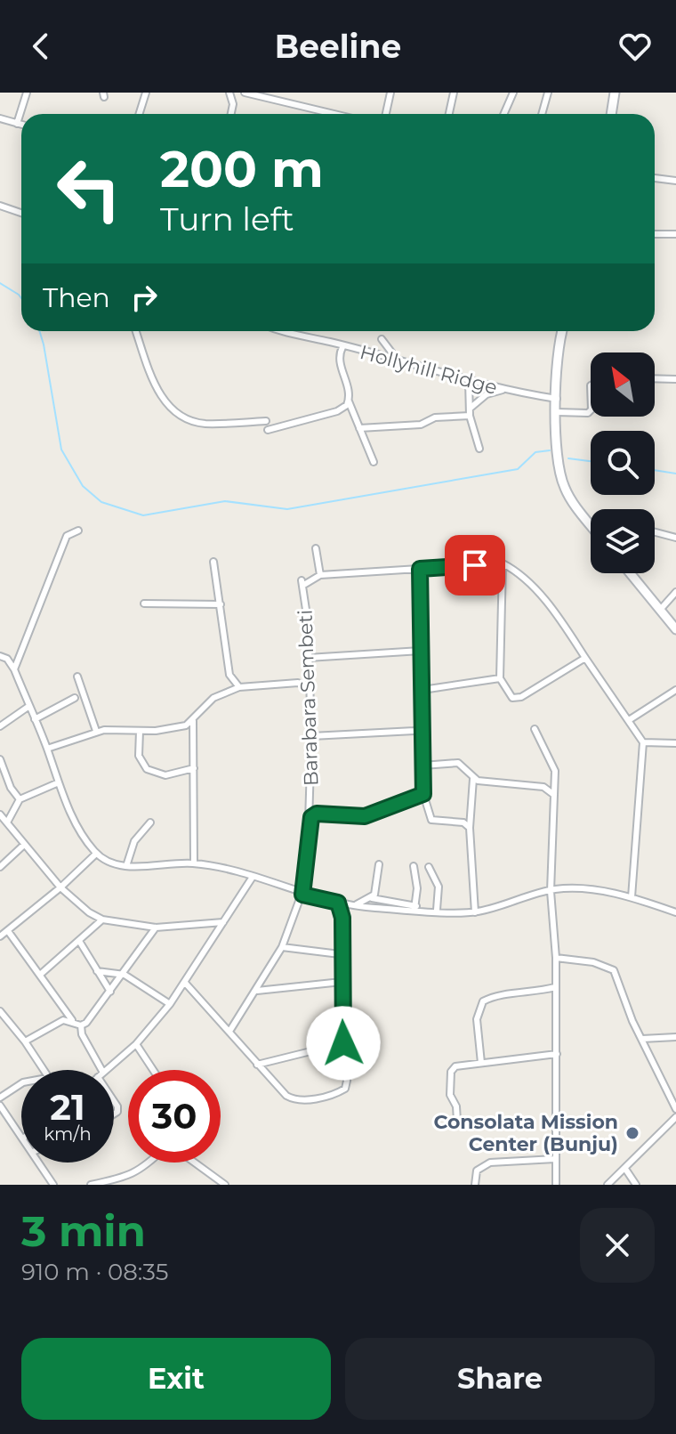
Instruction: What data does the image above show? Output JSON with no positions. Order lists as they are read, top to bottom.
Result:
{
  "streets": {
    "street": ["Hollyhill Ridge", "Barabara Sembeti"]
  },
  "places": ["Consolata Mission Center (Bunju)"],
  "north": "top left",
  "page": {
    "header": "Beeline",
    "turn": ["200 m", "Turn left"],
    "then": "Then",
    "speed": "21 km/h",
    "limit": "30",
    "heading": ["3 min", "910 m · 08:35"],
    "buttons": ["Exit", "Share"]
  }
}
